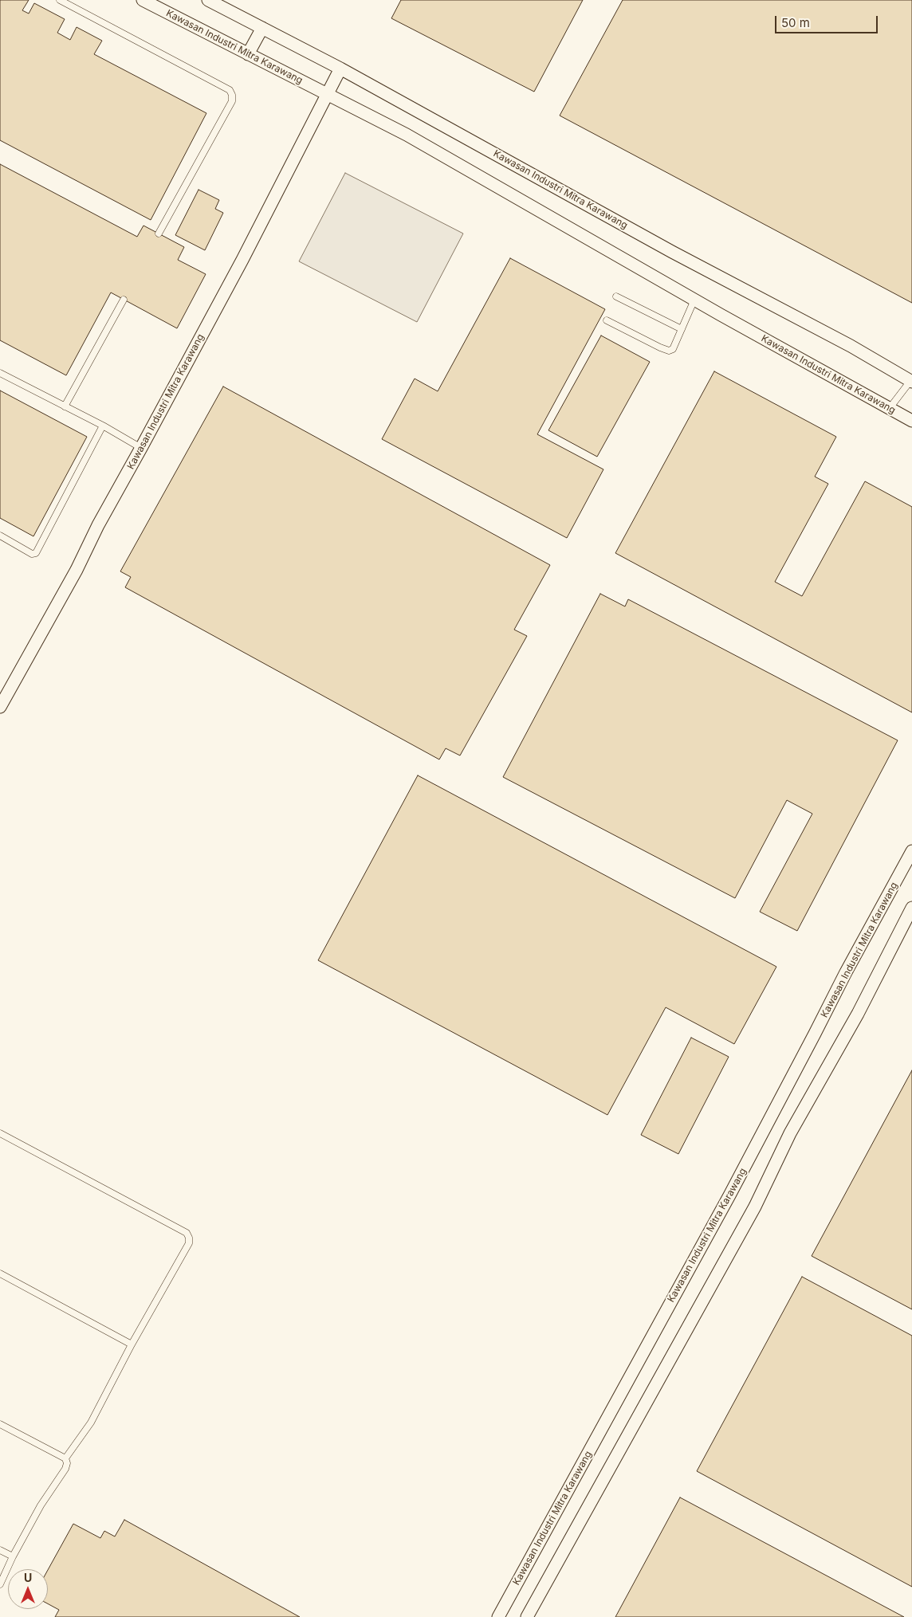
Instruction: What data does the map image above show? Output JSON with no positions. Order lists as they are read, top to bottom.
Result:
{
  "streets": {
    "street": ["Kawasan Industri Mitra Karawang"]
  },
  "scale_bar": "50 m",
  "north": "top"
}
